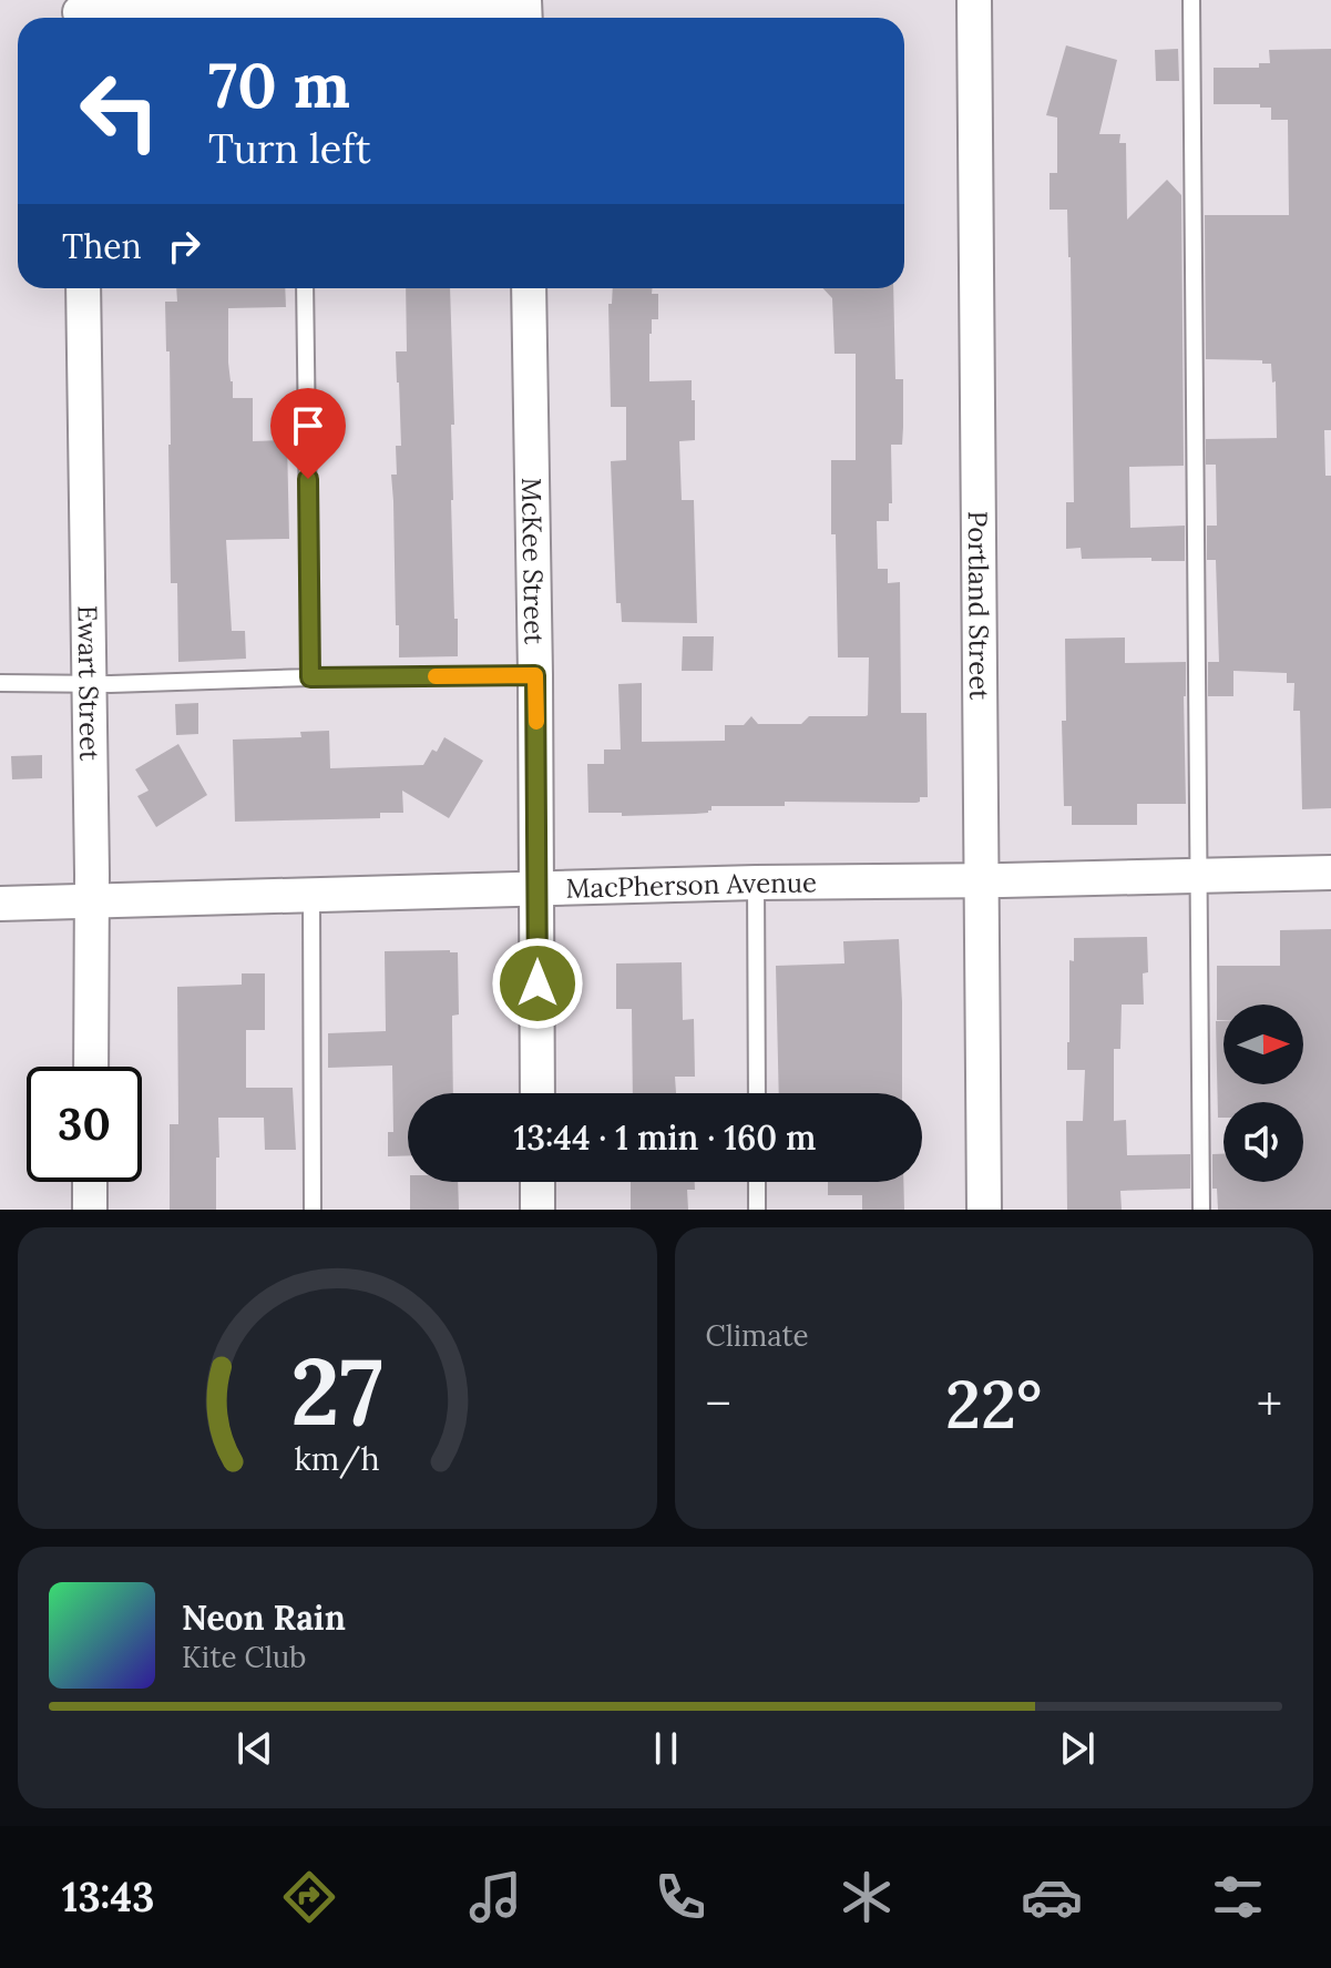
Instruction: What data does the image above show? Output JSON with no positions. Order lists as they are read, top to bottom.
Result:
{
  "streets": {
    "street": [
      "McKee Street",
      "Portland Street",
      "Ewart Street",
      "MacPherson Avenue"
    ]
  },
  "crossings": [
    ["McKee Street", "MacPherson Avenue"],
    ["Portland Street", "MacPherson Avenue"],
    ["Ewart Street", "MacPherson Avenue"]
  ],
  "north": "right",
  "page": {
    "turn": ["70 m", "Turn left"],
    "then": "Then",
    "limit": "30",
    "trip": "13:44 · 1 min · 160 m",
    "tile": "Climate",
    "heat": ["−", "22°", "+"],
    "song": ["Neon Rain", "Kite Club"],
    "tabs": "13:43",
    "gauge": ["27", "km/h"]
  }
}
